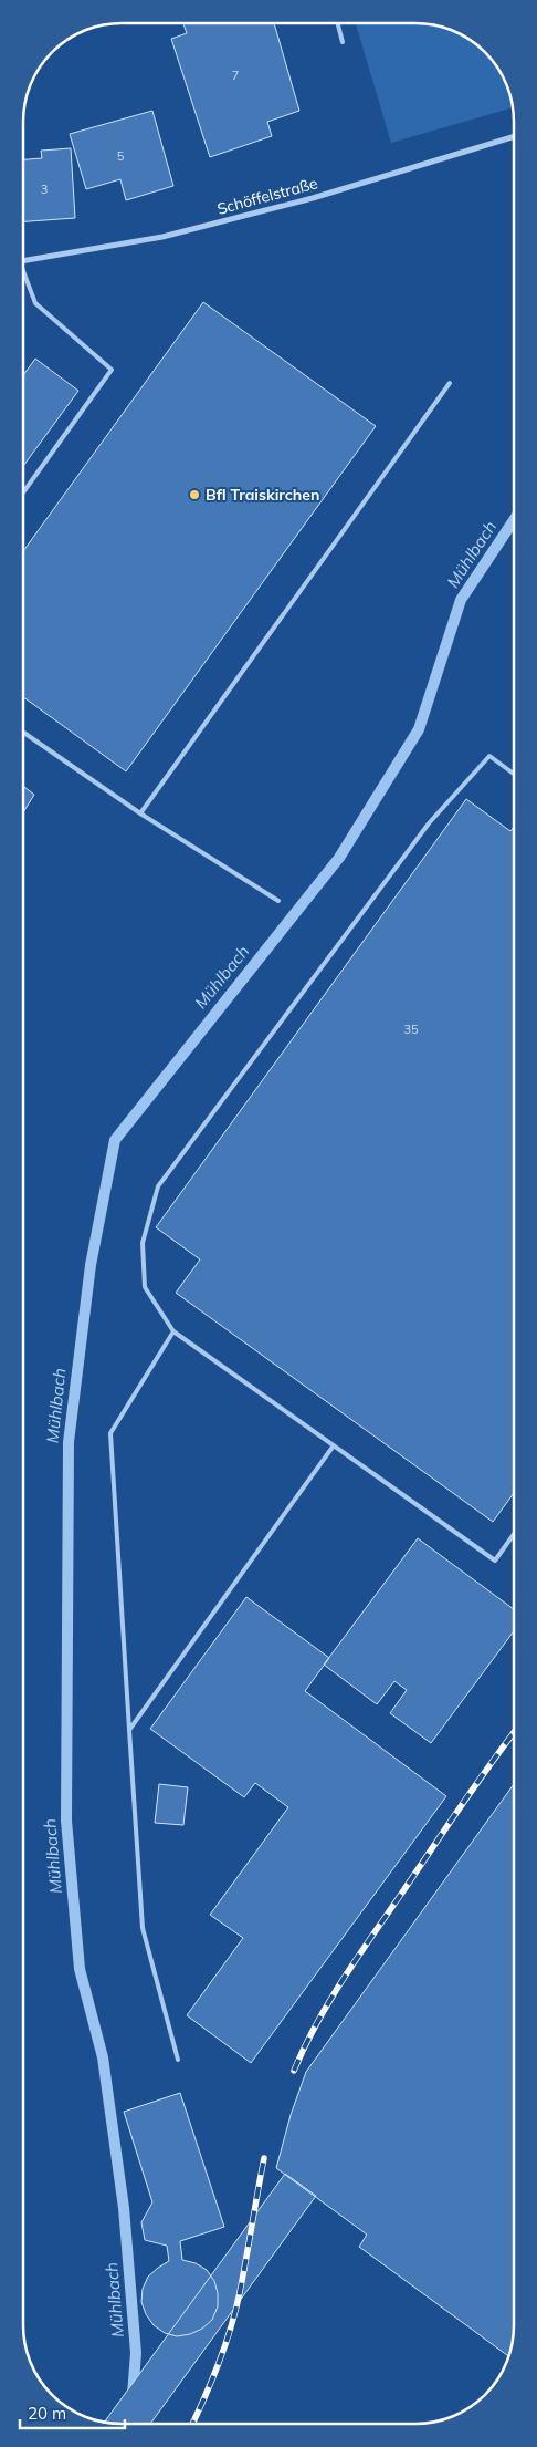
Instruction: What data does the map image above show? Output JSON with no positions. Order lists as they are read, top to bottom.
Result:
{
  "streets": {
    "street": ["Schöffelstraße"]
  },
  "water": ["Mühlbach"],
  "places": ["BfI Traiskirchen"],
  "house_numbers": [
    "7",
    "5",
    "3",
    "35"
  ],
  "scale_bar": "20 m"
}
